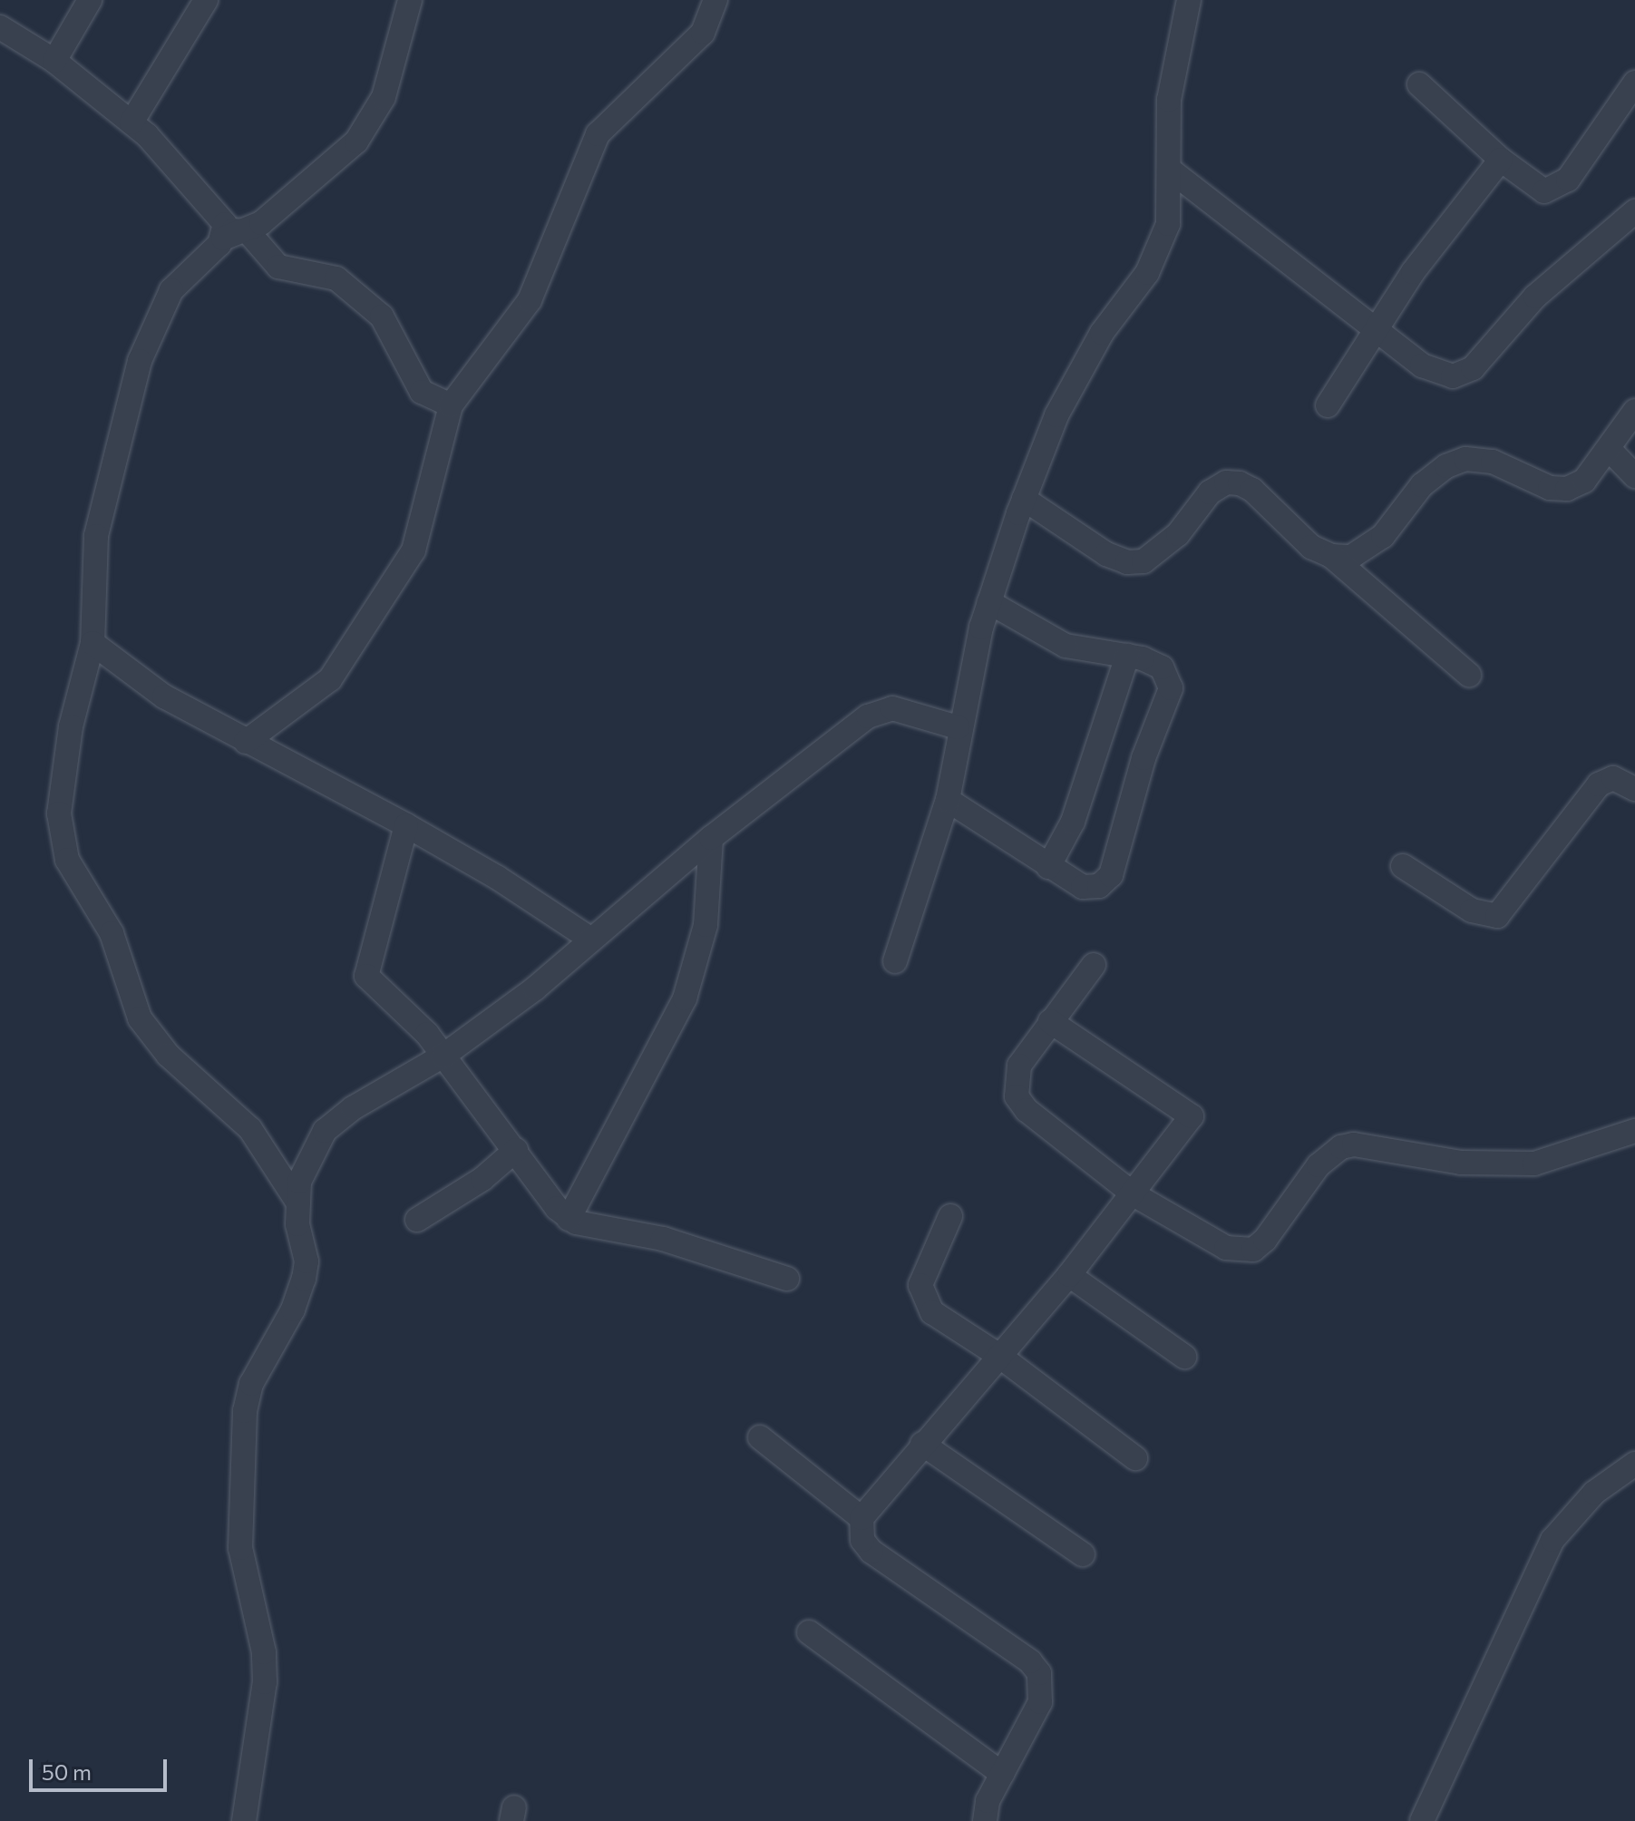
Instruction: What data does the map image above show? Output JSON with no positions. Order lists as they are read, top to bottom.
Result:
{
  "scale_bar": "50 m"
}
